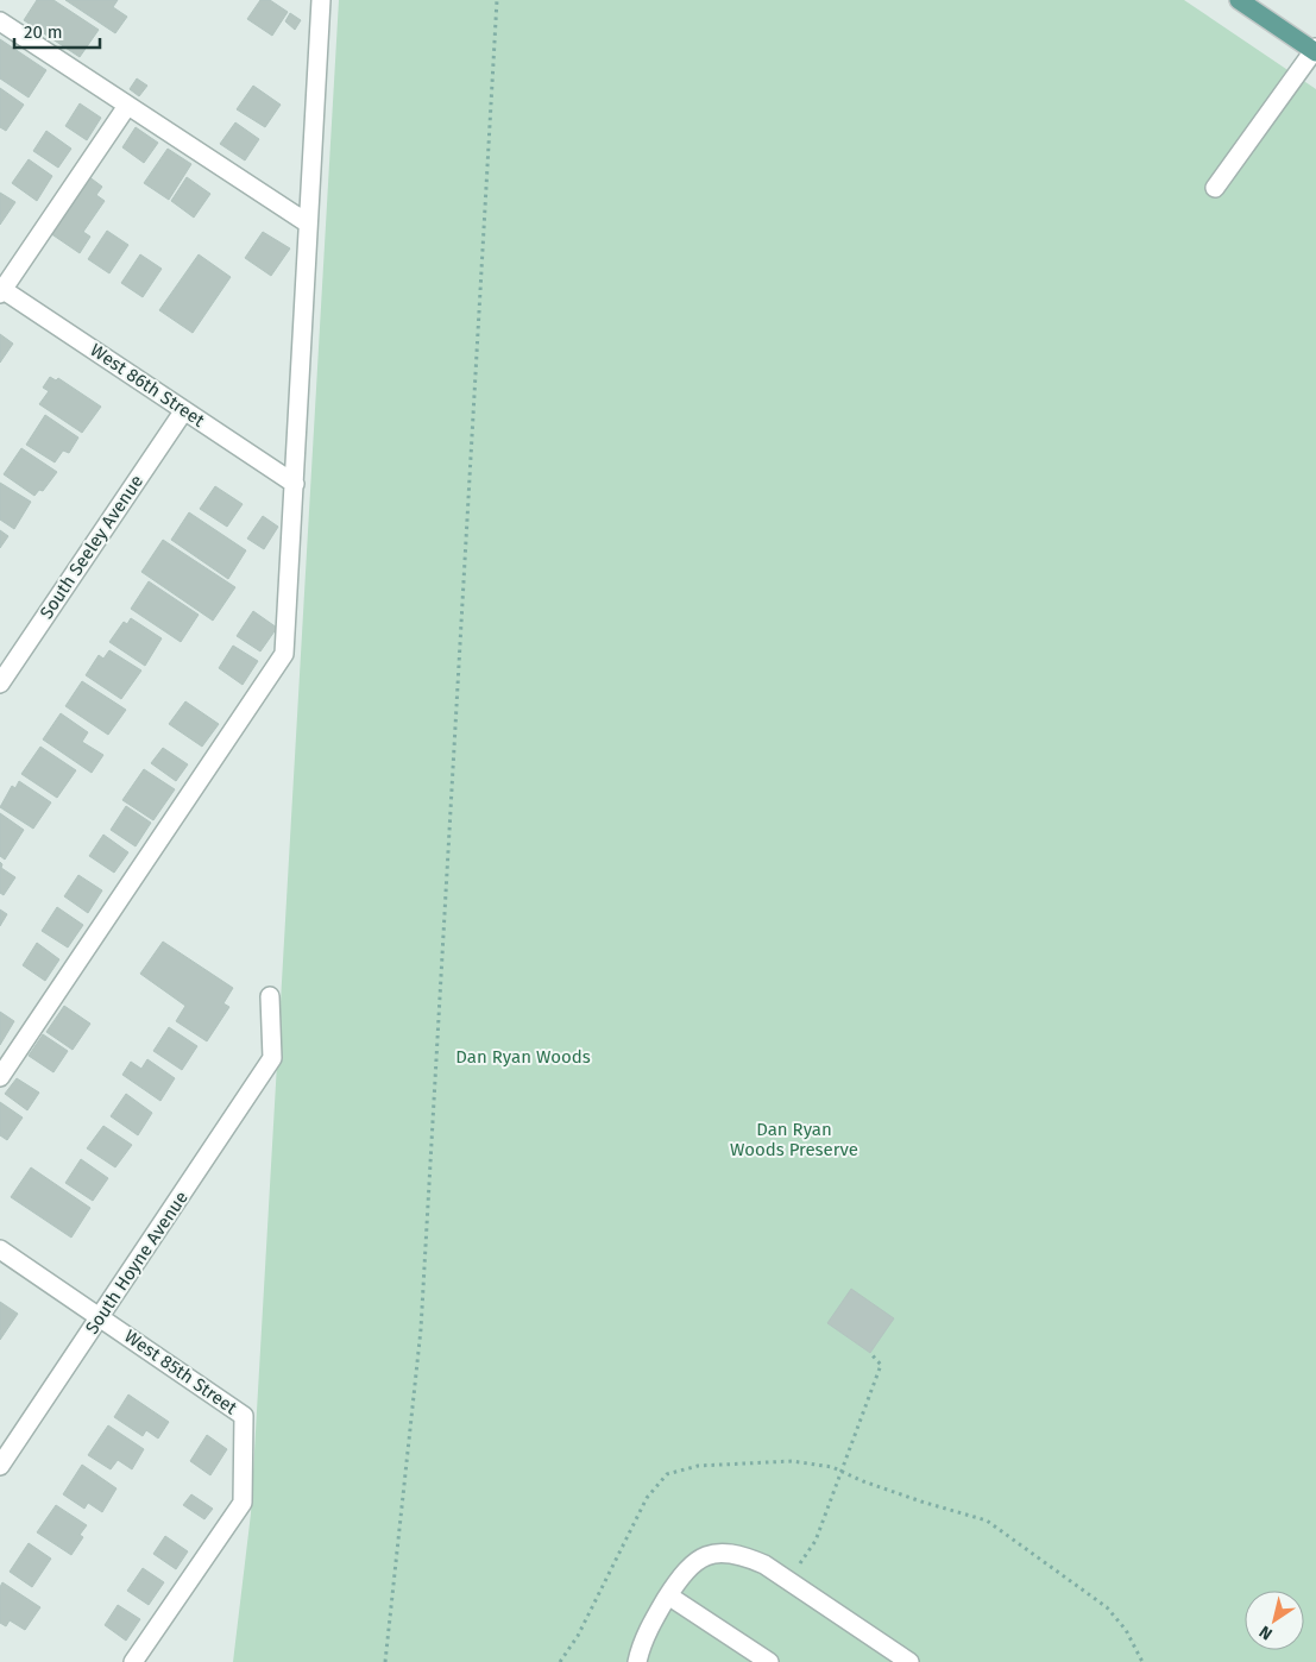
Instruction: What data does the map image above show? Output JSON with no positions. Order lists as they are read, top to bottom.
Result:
{
  "streets": {
    "street": [
      "West 86th Street",
      "South Seeley Avenue",
      "South Hoyne Avenue",
      "West 85th Street"
    ]
  },
  "crossings": [
    ["West 86th Street", "South Seeley Avenue"],
    ["South Hoyne Avenue", "West 85th Street"]
  ],
  "parks": ["Dan Ryan Woods", "Dan Ryan Woods Preserve"],
  "scale_bar": "20 m",
  "north": "bottom left"
}
